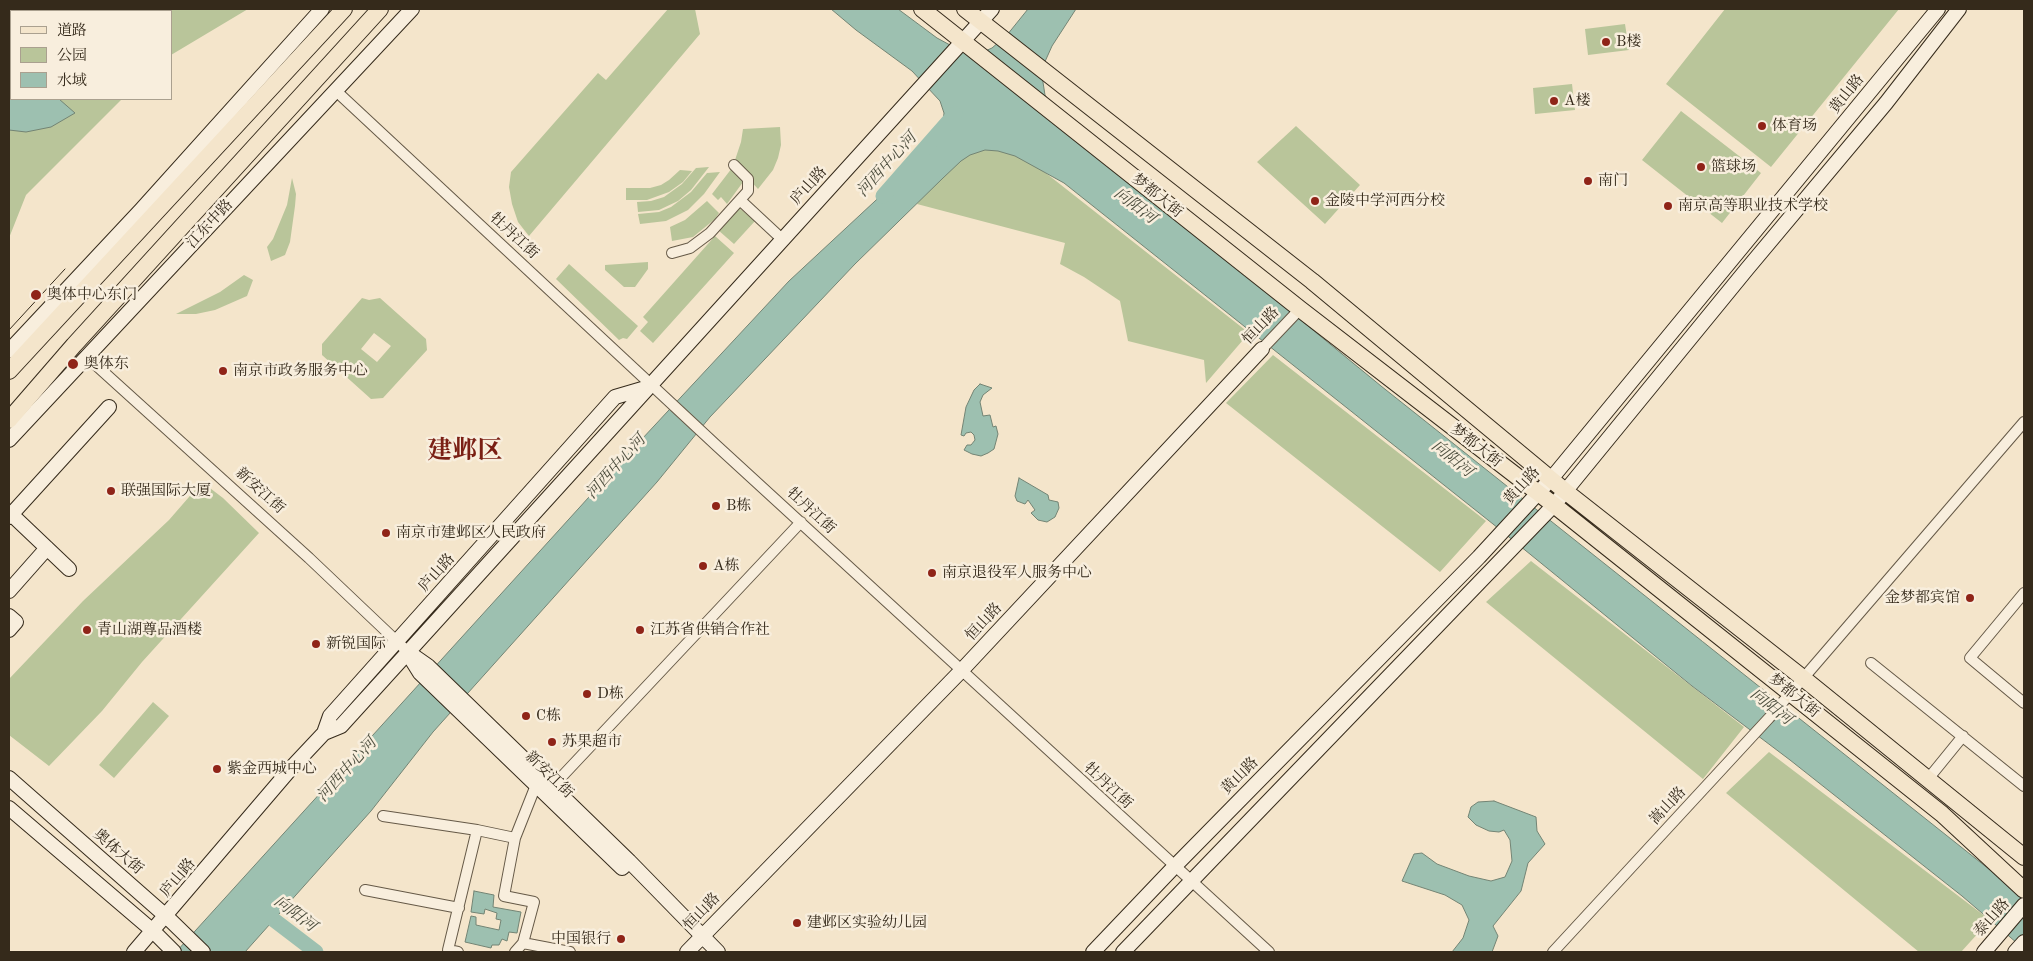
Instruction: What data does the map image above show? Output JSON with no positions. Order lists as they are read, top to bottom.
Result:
{
  "streets": {
    "main road": [
      "黄山路",
      "庐山路",
      "梦都大街",
      "江东中路",
      "恒山路",
      "新安江街",
      "奥体大街",
      "泰山路"
    ],
    "street": ["牡丹江街", "嵩山路"]
  },
  "crossings": [
    ["黄山路", "梦都大街"],
    ["黄山路", "牡丹江街"],
    ["庐山路", "梦都大街"],
    ["庐山路", "牡丹江街"],
    ["庐山路", "新安江街"],
    ["庐山路", "奥体大街"],
    ["梦都大街", "恒山路"],
    ["梦都大街", "嵩山路"],
    ["江东中路", "牡丹江街"],
    ["江东中路", "新安江街"],
    ["牡丹江街", "恒山路"],
    ["恒山路", "新安江街"]
  ],
  "districts": ["建邺区"],
  "water": ["河西中心河", "向阳河"],
  "places": [
    "B楼",
    "A楼",
    "体育场",
    "篮球场",
    "南门",
    "金陵中学河西分校",
    "南京高等职业技术学校",
    "奥体中心东门",
    "奥体东",
    "南京市政务服务中心",
    "联强国际大厦",
    "B栋",
    "南京市建邺区人民政府",
    "A栋",
    "南京退役军人服务中心",
    "金梦都宾馆",
    "青山湖尊品酒楼",
    "江苏省供销合作社",
    "新锐国际",
    "D栋",
    "C栋",
    "苏果超市",
    "紫金西城中心",
    "建邺区实验幼儿园",
    "中国银行"
  ],
  "legend": ["道路", "公园", "水域"]
}
